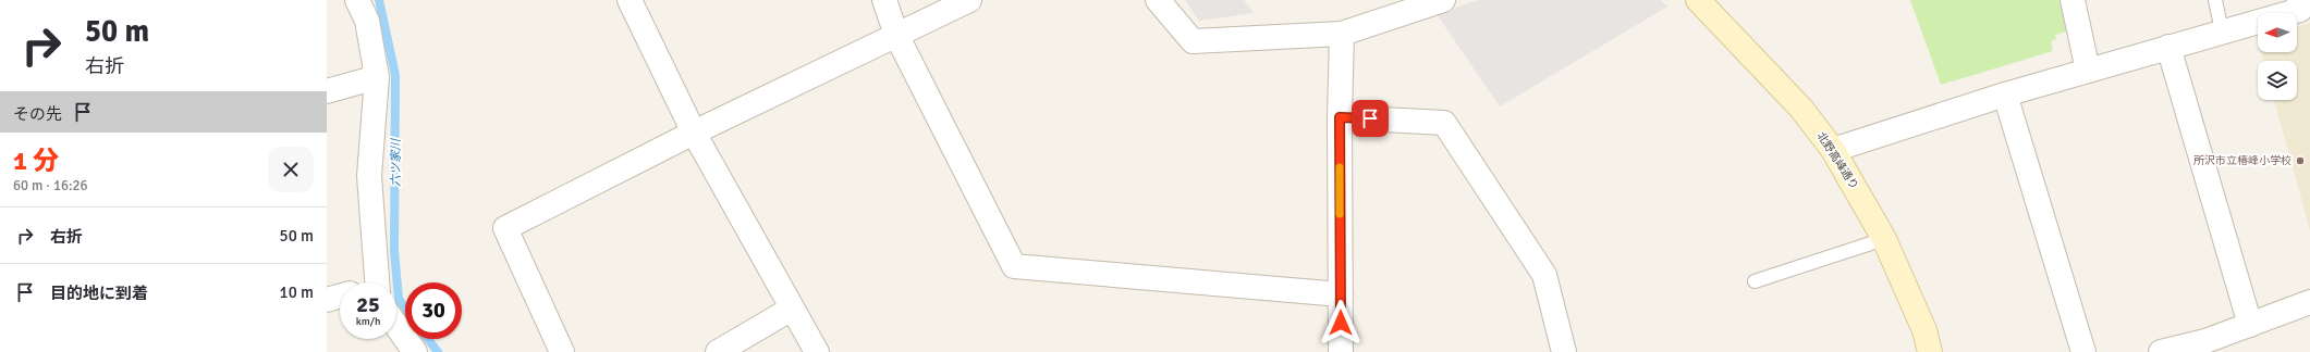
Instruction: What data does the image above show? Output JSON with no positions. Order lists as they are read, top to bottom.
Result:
{
  "streets": {
    "street": ["北野高峰通り"]
  },
  "water": ["六ツ家川"],
  "places": ["所沢市立椿峰小学校"],
  "north": "left",
  "page": {
    "turn": ["50 m", "右折"],
    "then": "その先",
    "heading": ["1 分", "60 m · 16:26"],
    "list": [
      {
        "name": "右折",
        "value": "50 m"
      },
      {
        "name": "目的地に到着",
        "value": "10 m"
      }
    ],
    "speed": "25 km/h",
    "limit": "30"
  }
}
